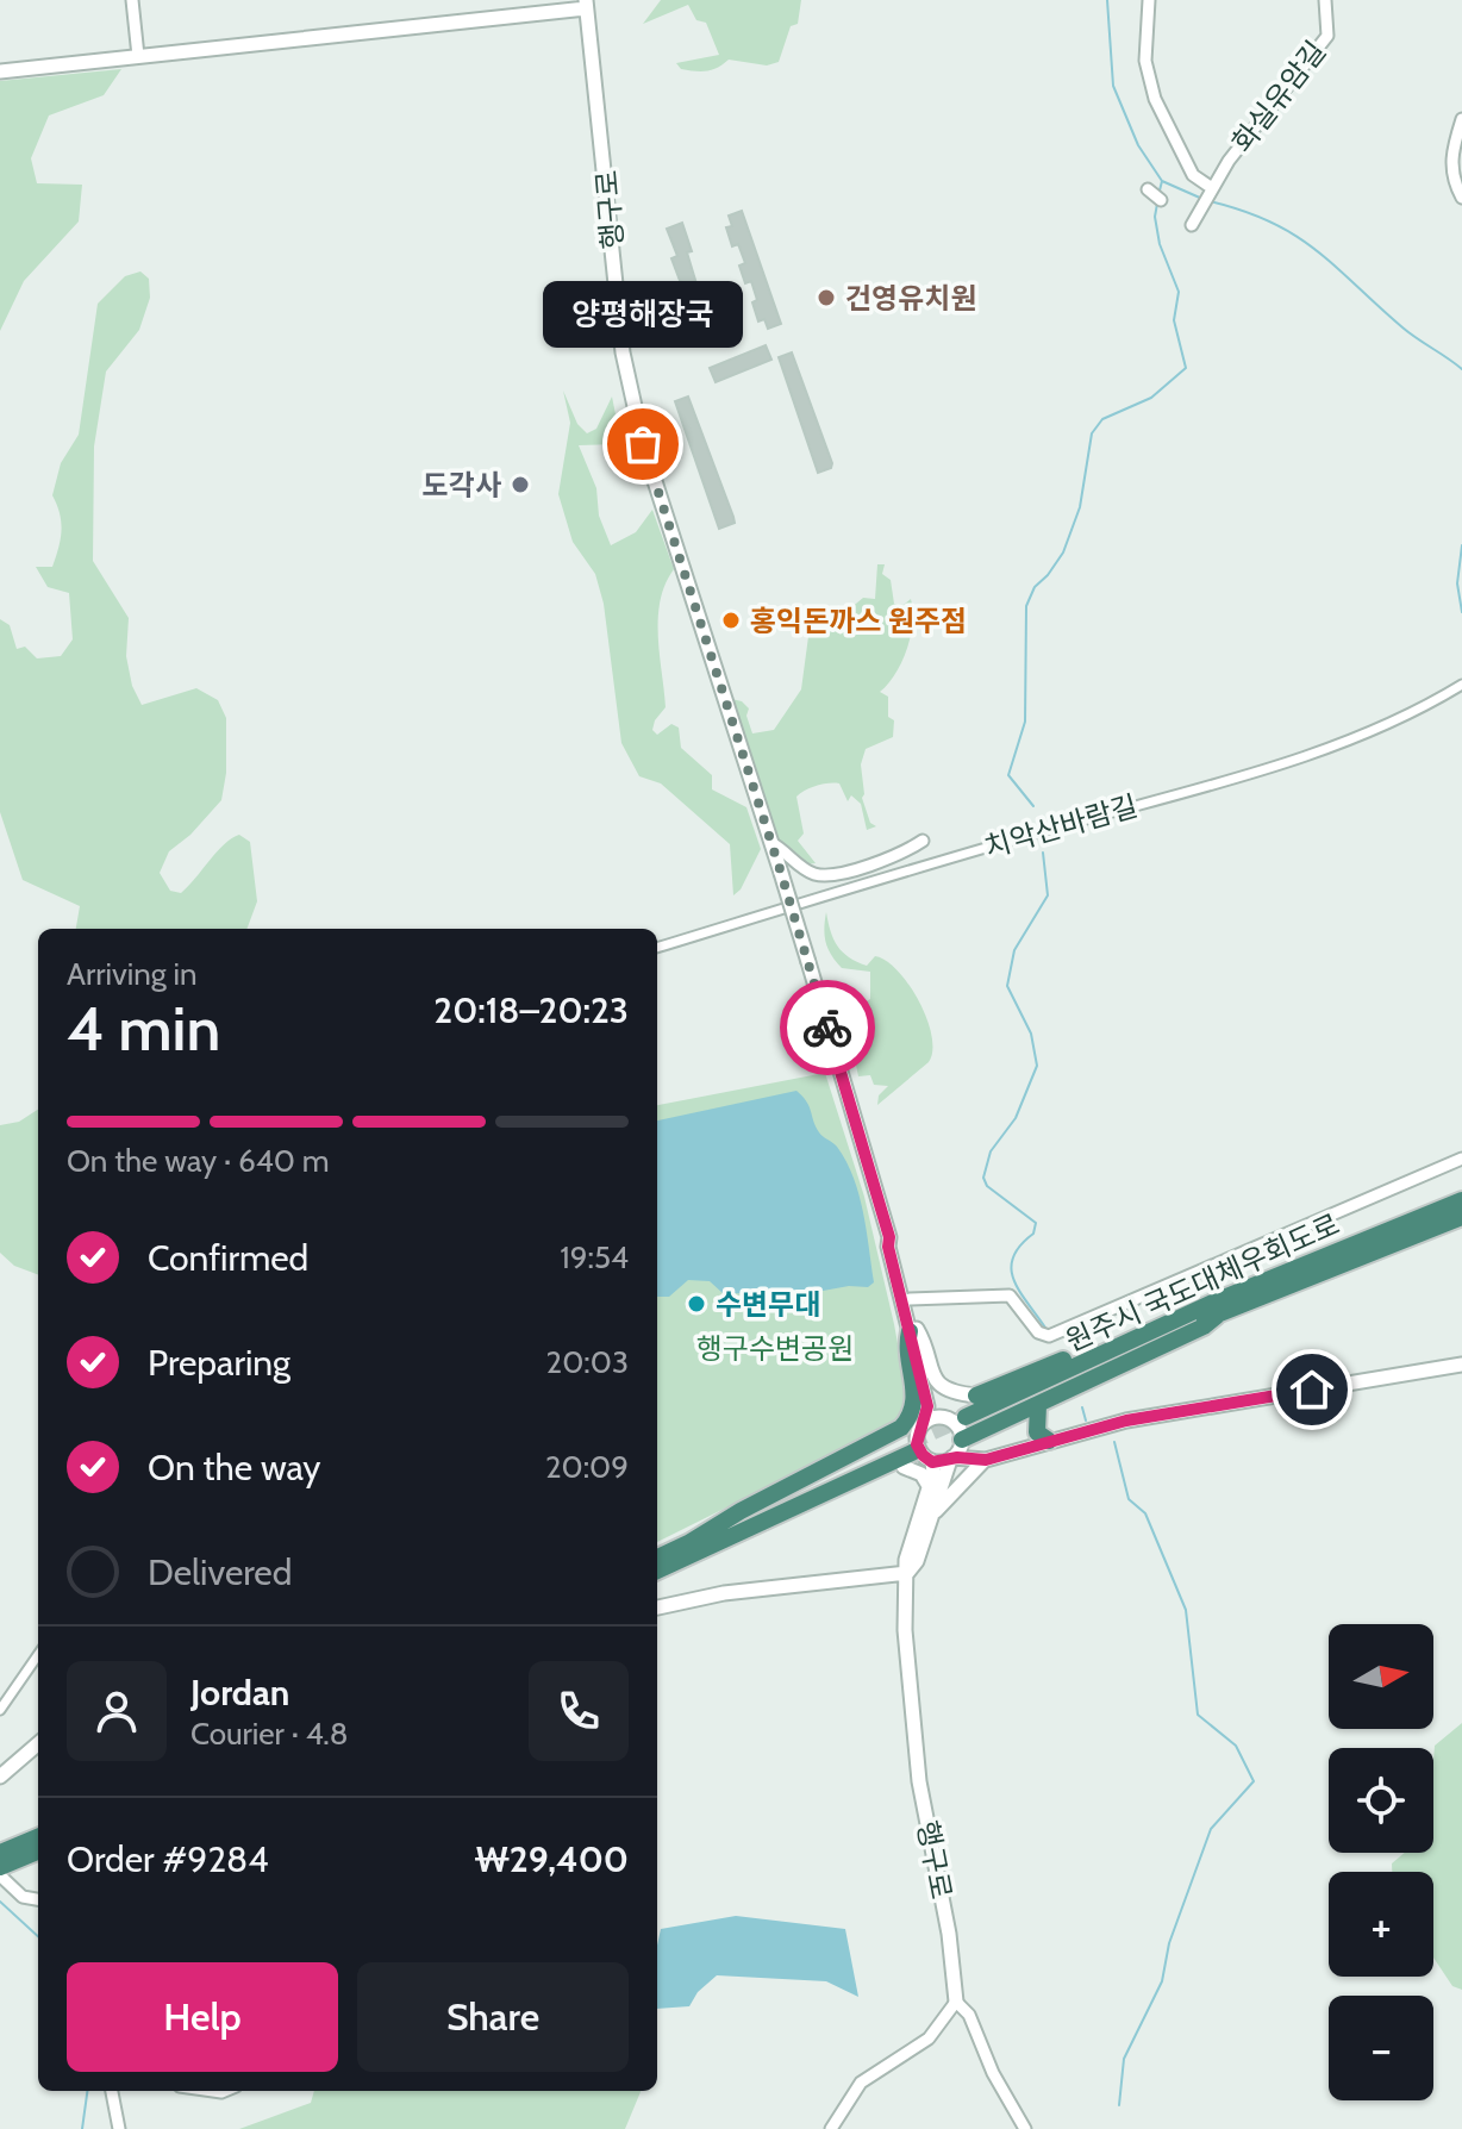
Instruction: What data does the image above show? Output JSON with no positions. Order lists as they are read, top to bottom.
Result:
{
  "streets": {
    "highway": ["원주시 국도대체우회도로"],
    "street": ["화실유암길", "행구로", "치악산바람길"]
  },
  "parks": ["행구수변공원"],
  "places": [
    "건영유치원",
    "양평해장국",
    "도각사",
    "홍익돈까스 원주점",
    "수변무대"
  ],
  "north": "right",
  "page": {
    "bubble": "양평해장국",
    "heading": ["4 min", "Arriving in", "20:18–20:23"],
    "panel": [
      "Jordan",
      "Courier · 4.8",
      "Order #9284",
      "₩29,400"
    ],
    "bar": "On the way · 640 m",
    "list": [
      ["Confirmed", "19:54"],
      ["Preparing", "20:03"],
      ["On the way", "20:09"],
      "Delivered"
    ],
    "map_buttons": ["+", "−"],
    "buttons": ["Help", "Share"]
  }
}
